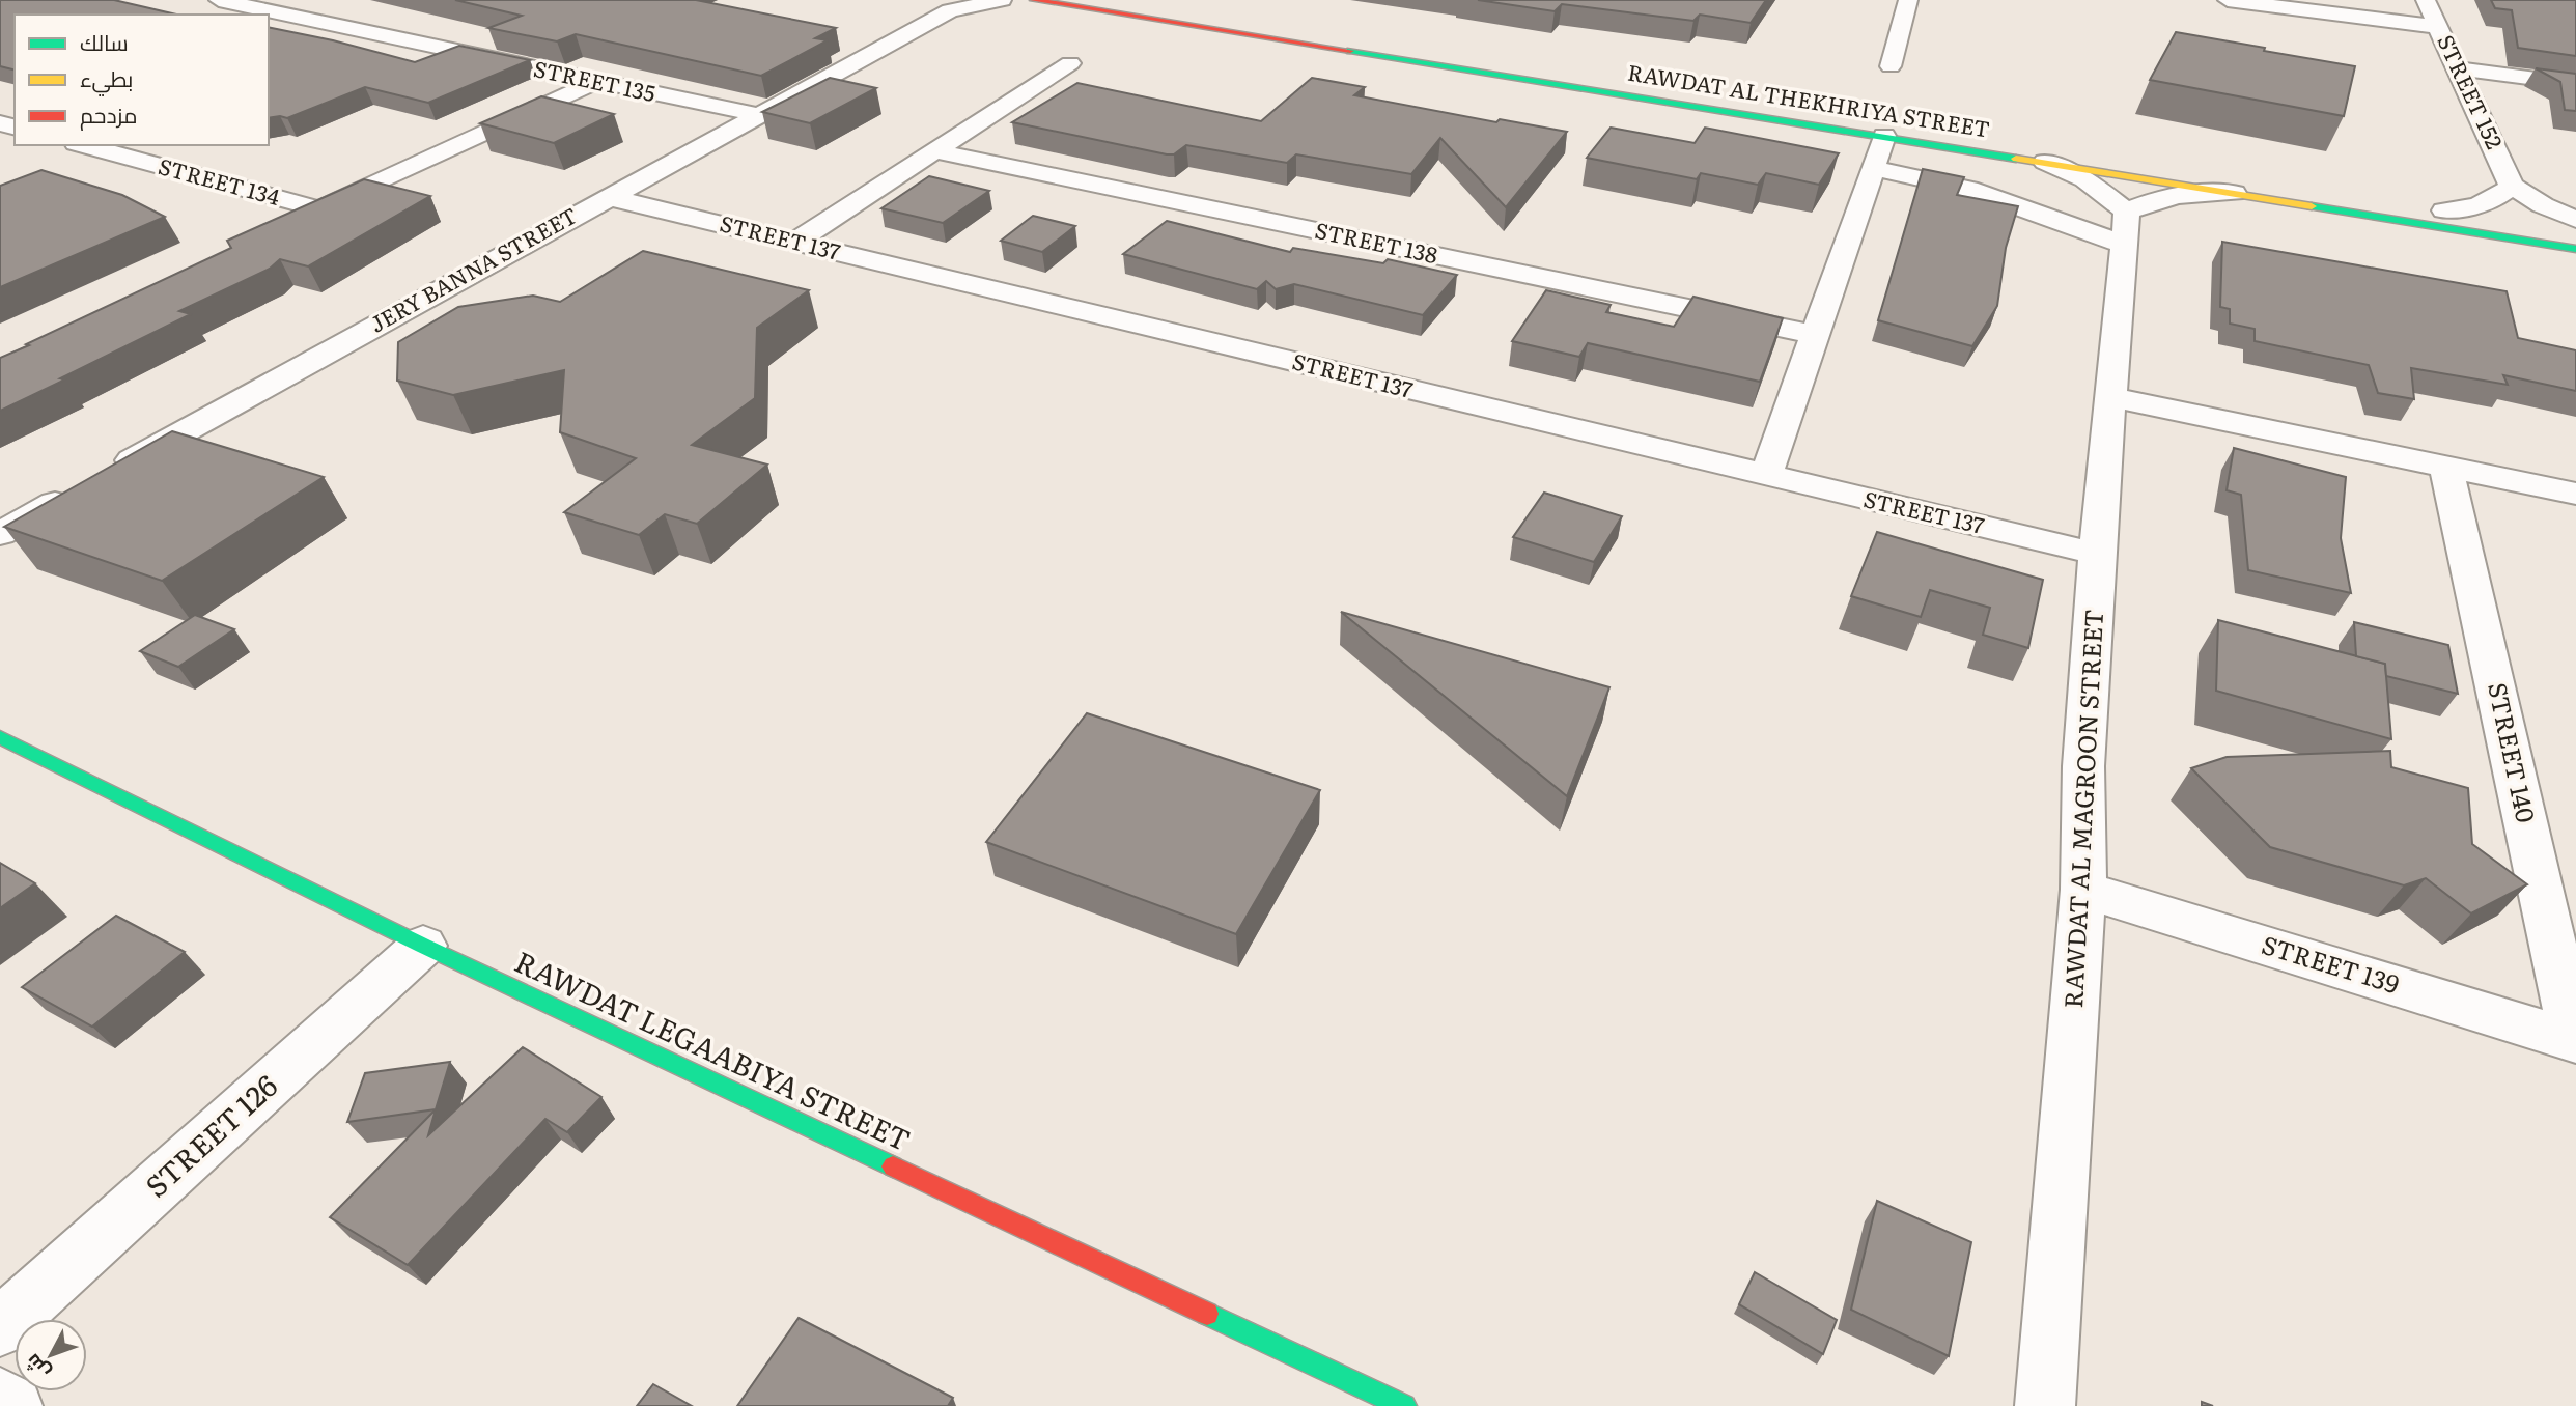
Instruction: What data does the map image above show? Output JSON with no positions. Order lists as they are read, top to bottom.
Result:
{
  "streets": {
    "street": [
      "STREET 135",
      "STREET 152",
      "RAWDAT AL THEKHRIYA STREET",
      "STREET 134",
      "STREET 137",
      "STREET 138",
      "JERY BANNA STREET",
      "STREET 140",
      "RAWDAT AL MAGROON STREET",
      "STREET 139",
      "RAWDAT LEGAABIYA STREET",
      "STREET 126"
    ]
  },
  "crossings": [
    ["STREET 135", "JERY BANNA STREET"],
    ["STREET 137", "JERY BANNA STREET"],
    ["STREET 137", "RAWDAT AL MAGROON STREET"],
    ["STREET 140", "STREET 139"],
    ["RAWDAT AL MAGROON STREET", "STREET 139"],
    ["RAWDAT LEGAABIYA STREET", "STREET 126"]
  ],
  "legend": ["سالك", "بطيء", "مزدحم"],
  "north": "bottom left"
}
